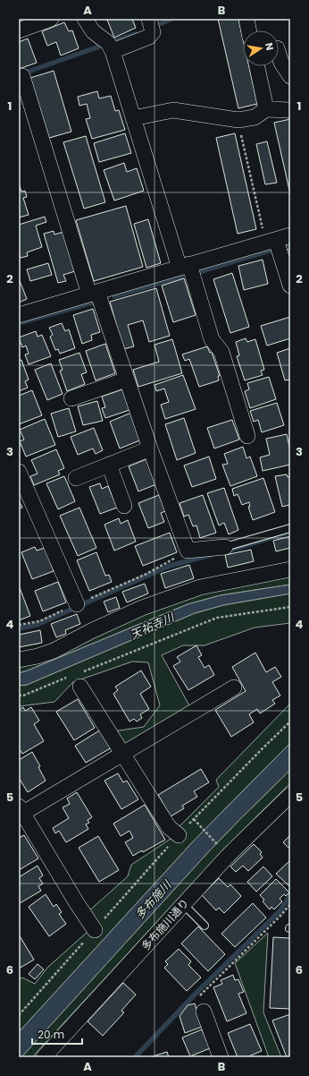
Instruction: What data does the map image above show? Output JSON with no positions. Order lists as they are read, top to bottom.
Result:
{
  "streets": {
    "street": ["多布施川通り"]
  },
  "water": ["天祐寺川", "多布施川"],
  "scale_bar": "20 m",
  "north": "right",
  "grid": {
    "columns": ["A", "B"],
    "rows": [
      "1",
      "2",
      "3",
      "4",
      "5",
      "6"
    ]
  }
}
